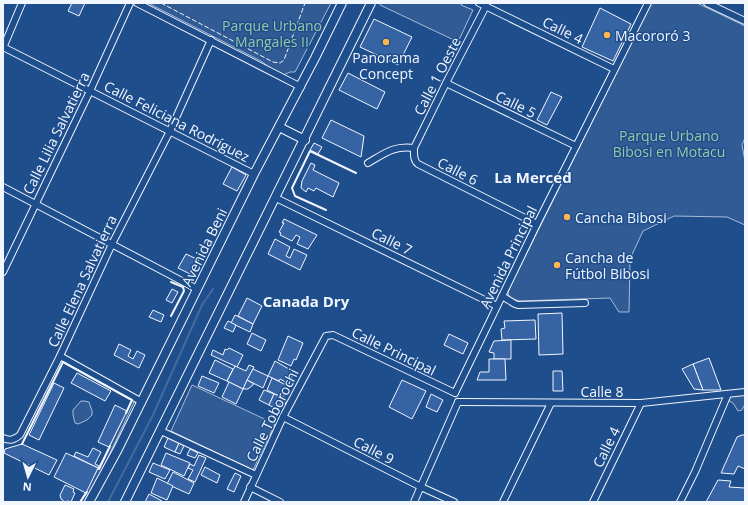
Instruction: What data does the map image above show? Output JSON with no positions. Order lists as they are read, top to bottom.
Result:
{
  "streets": {
    "street": [
      "Calle 4",
      "Calle 1 Oeste",
      "Calle 5",
      "Calle Feliciana Rodríguez",
      "Calle Lilia Salvatierra",
      "Calle 6",
      "Calle 7",
      "Avenida Beni",
      "Avenida Principal",
      "Calle Elena Salvatierra",
      "Calle Principal",
      "Calle 8",
      "Calle Toborochi",
      "Calle 9"
    ]
  },
  "crossings": [
    ["Calle 4", "Calle 1 Oeste"],
    ["Calle 4", "Avenida Principal"],
    ["Calle 4", "Calle 8"],
    ["Calle 1 Oeste", "Calle 5"],
    ["Calle 1 Oeste", "Calle 6"],
    ["Calle 5", "Avenida Principal"],
    ["Calle Feliciana Rodríguez", "Calle Lilia Salvatierra"],
    ["Calle Feliciana Rodríguez", "Avenida Beni"],
    ["Calle Feliciana Rodríguez", "Calle Elena Salvatierra"],
    ["Calle 6", "Avenida Principal"],
    ["Calle 7", "Avenida Principal"],
    ["Avenida Principal", "Calle Principal"],
    ["Calle Principal", "Calle Toborochi"],
    ["Calle Toborochi", "Calle 9"]
  ],
  "districts": ["La Merced", "Canada Dry"],
  "parks": ["Parque Urbano Mangales II", "Parque Urbano Bibosi en Motacu"],
  "places": [
    "Macororó 3",
    "Panorama Concept",
    "Cancha Bibosi",
    "Cancha de Fútbol Bibosi"
  ],
  "north": "bottom"
}
